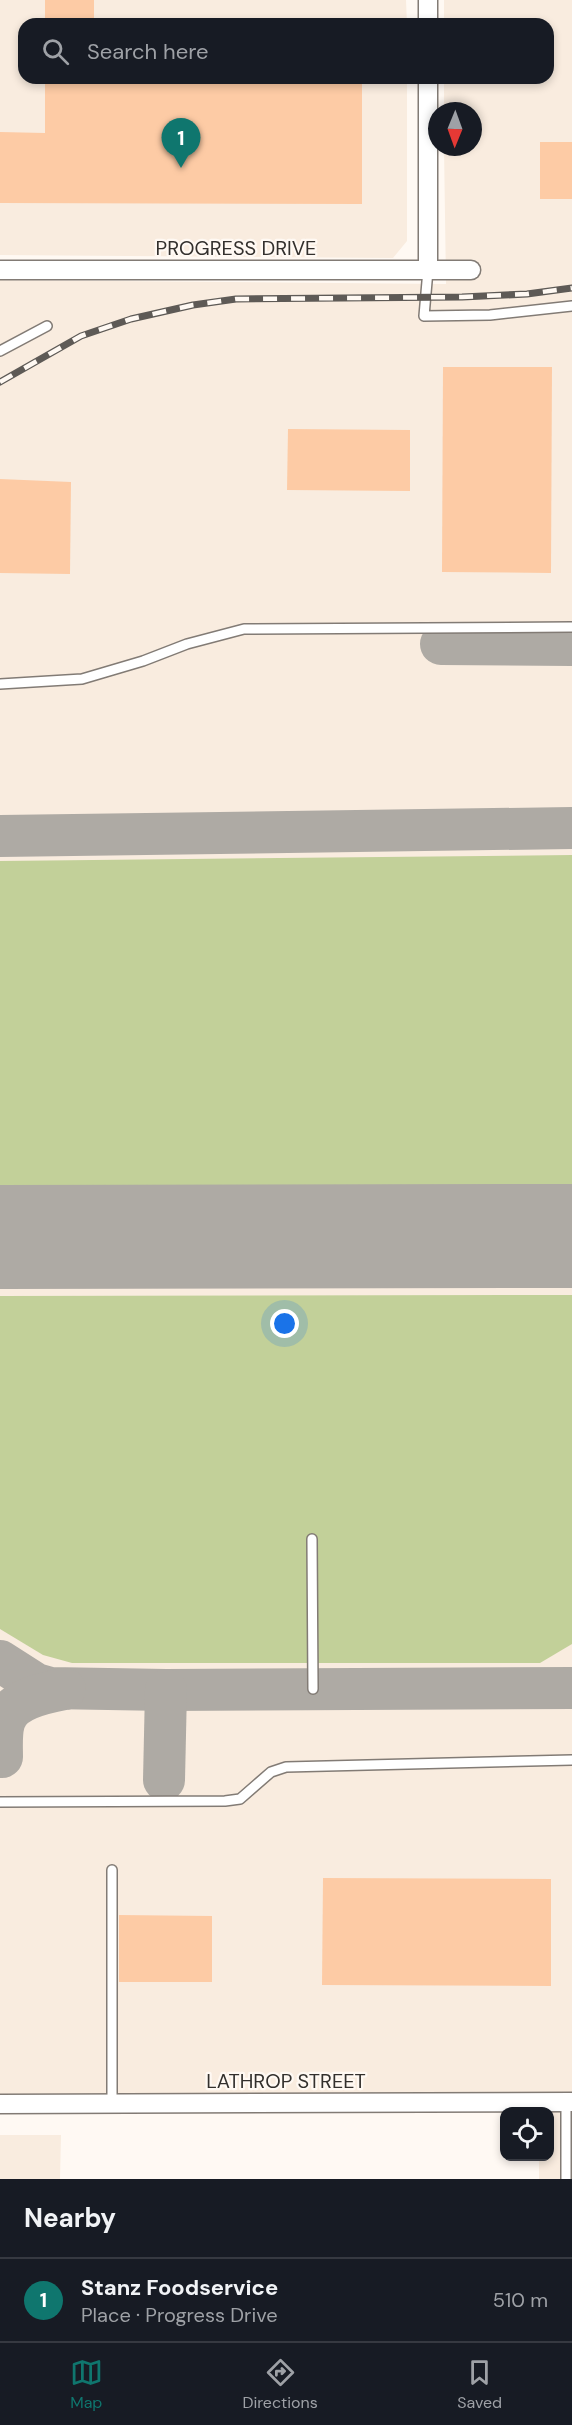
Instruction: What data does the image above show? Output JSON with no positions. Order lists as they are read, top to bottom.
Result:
{
  "streets": {
    "street": ["PROGRESS DRIVE", "LATHROP STREET"]
  },
  "north": "bottom",
  "page": {
    "search": "Search here",
    "pins": "1",
    "heading": "Nearby",
    "list": [
      {
        "mark": "1",
        "name": "Stanz Foodservice",
        "note": "Place · Progress Drive",
        "value": "510 m"
      }
    ],
    "nav": ["Map", "Directions", "Saved"]
  }
}
